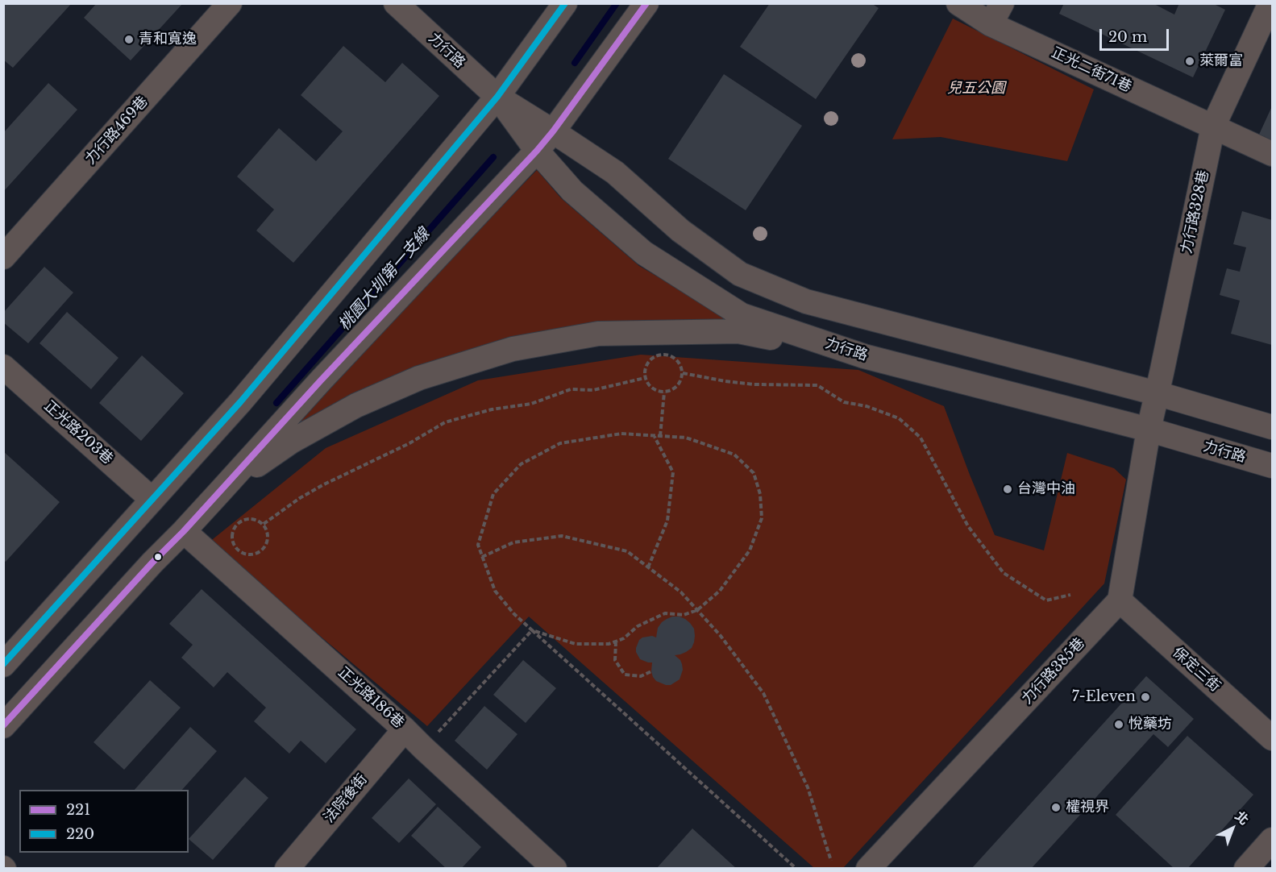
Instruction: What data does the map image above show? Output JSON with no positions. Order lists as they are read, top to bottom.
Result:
{
  "streets": {
    "street": [
      "力行路",
      "正光二街71巷",
      "力行路469巷",
      "力行路328巷",
      "正光路203巷",
      "保定三街",
      "力行路385巷",
      "正光路186巷",
      "法院後街"
    ]
  },
  "crossings": [
    ["力行路", "力行路328巷"],
    ["正光二街71巷", "力行路328巷"],
    ["保定三街", "力行路385巷"],
    ["正光路186巷", "法院後街"]
  ],
  "water": ["桃園大圳第一支線"],
  "parks": ["兒五公園"],
  "places": [
    "青和寬逸",
    "萊爾富",
    "台灣中油",
    "7-Eleven",
    "悅藥坊",
    "權視界"
  ],
  "lines": ["transit line 221", "transit line 220"],
  "legend": ["221", "220"],
  "scale_bar": "20 m",
  "north": "top right"
}
